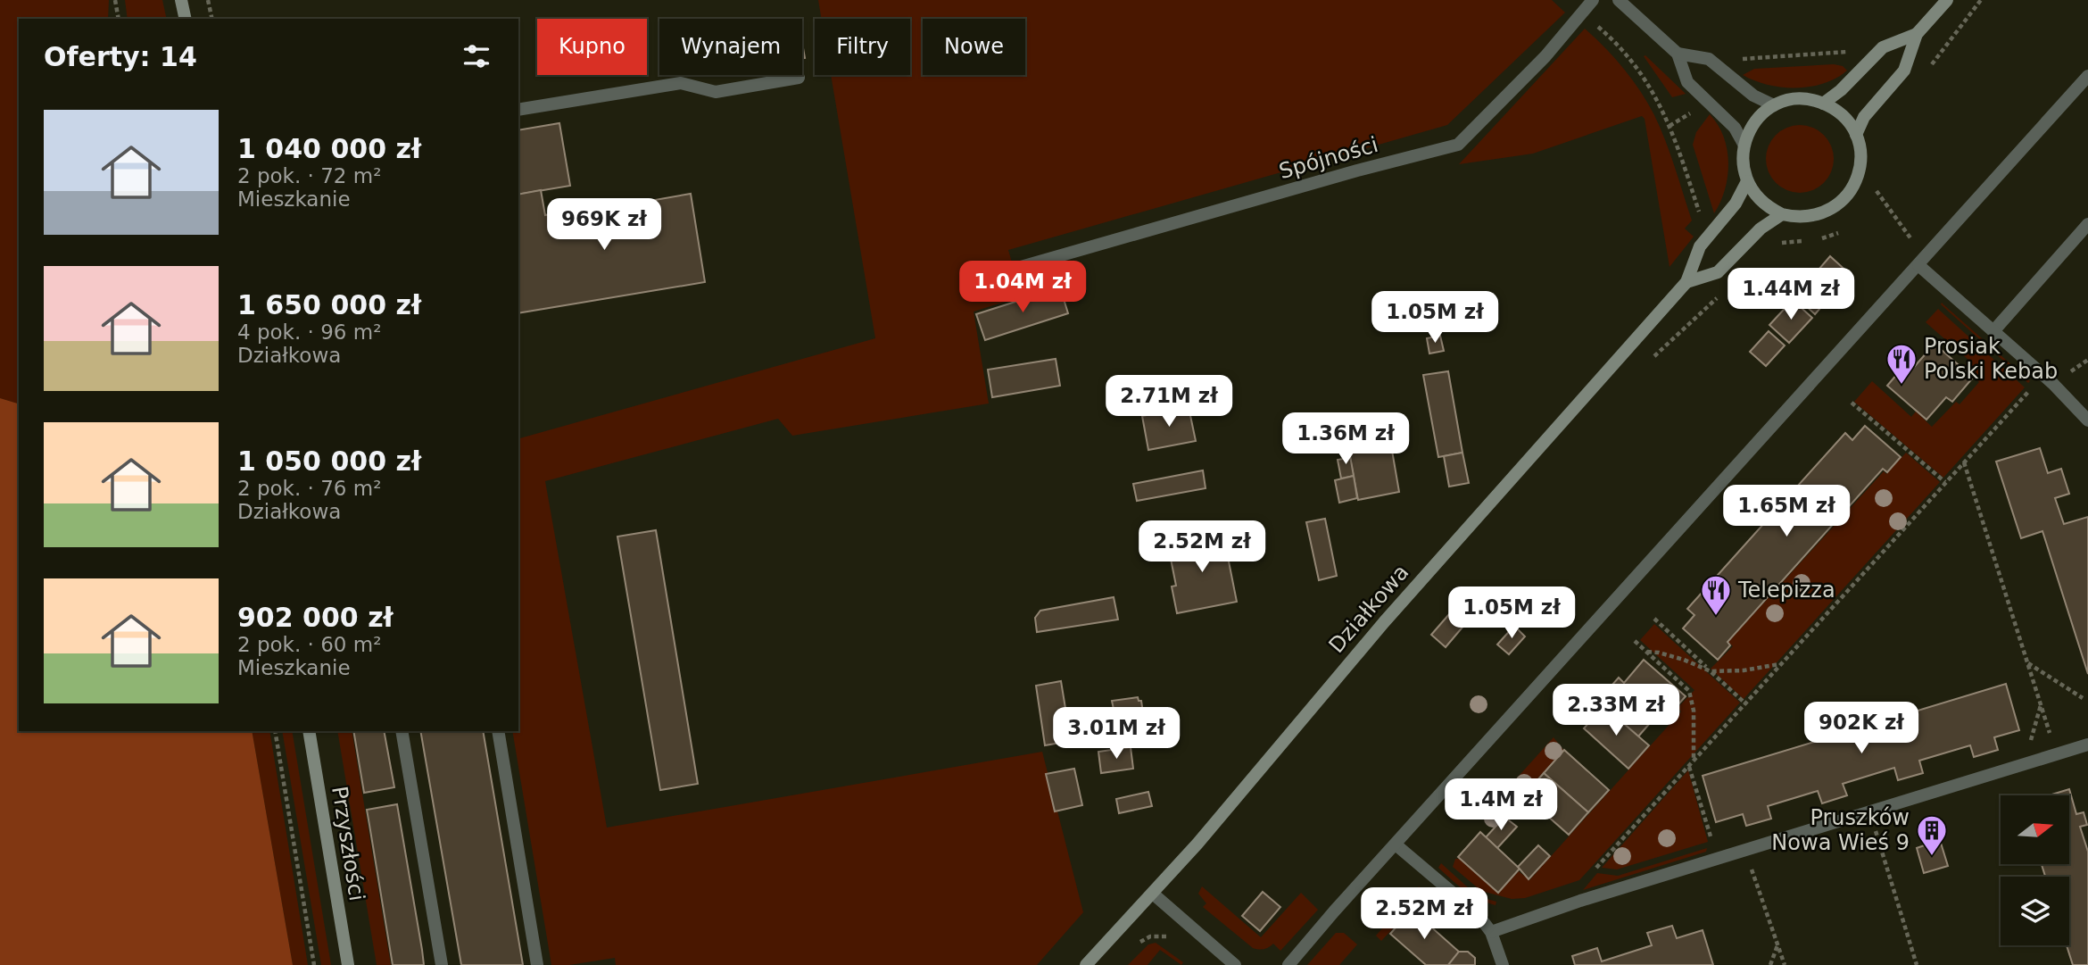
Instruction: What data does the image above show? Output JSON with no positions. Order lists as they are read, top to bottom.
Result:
{
  "streets": {
    "street": ["Spójności", "Działkowa", "Przyszłości"]
  },
  "places": {
    "restaurant": ["Prosiak Polski Kebab", "Telepizza"],
    "building": ["Pruszków Nowa Wieś 9"]
  },
  "north": "right",
  "page": {
    "chip": [
      "Kupno",
      "Wynajem",
      "Filtry",
      "Nowe"
    ],
    "heading": "Oferty: 14",
    "list": [
      {
        "name": "1 040 000 zł",
        "note": "2 pok. · 72 m² · Mieszkanie"
      },
      {
        "name": "1 650 000 zł",
        "note": "4 pok. · 96 m² · Działkowa"
      },
      {
        "name": "1 050 000 zł",
        "note": "2 pok. · 76 m² · Działkowa"
      },
      {
        "name": "902 000 zł",
        "note": "2 pok. · 60 m² · Mieszkanie"
      }
    ],
    "price": [
      "969K zł",
      "1.04M zł",
      "1.44M zł",
      "1.05M zł",
      "2.71M zł",
      "1.36M zł",
      "1.65M zł",
      "2.52M zł",
      "1.05M zł",
      "2.33M zł",
      "902K zł",
      "3.01M zł",
      "1.4M zł",
      "2.52M zł"
    ]
  }
}
